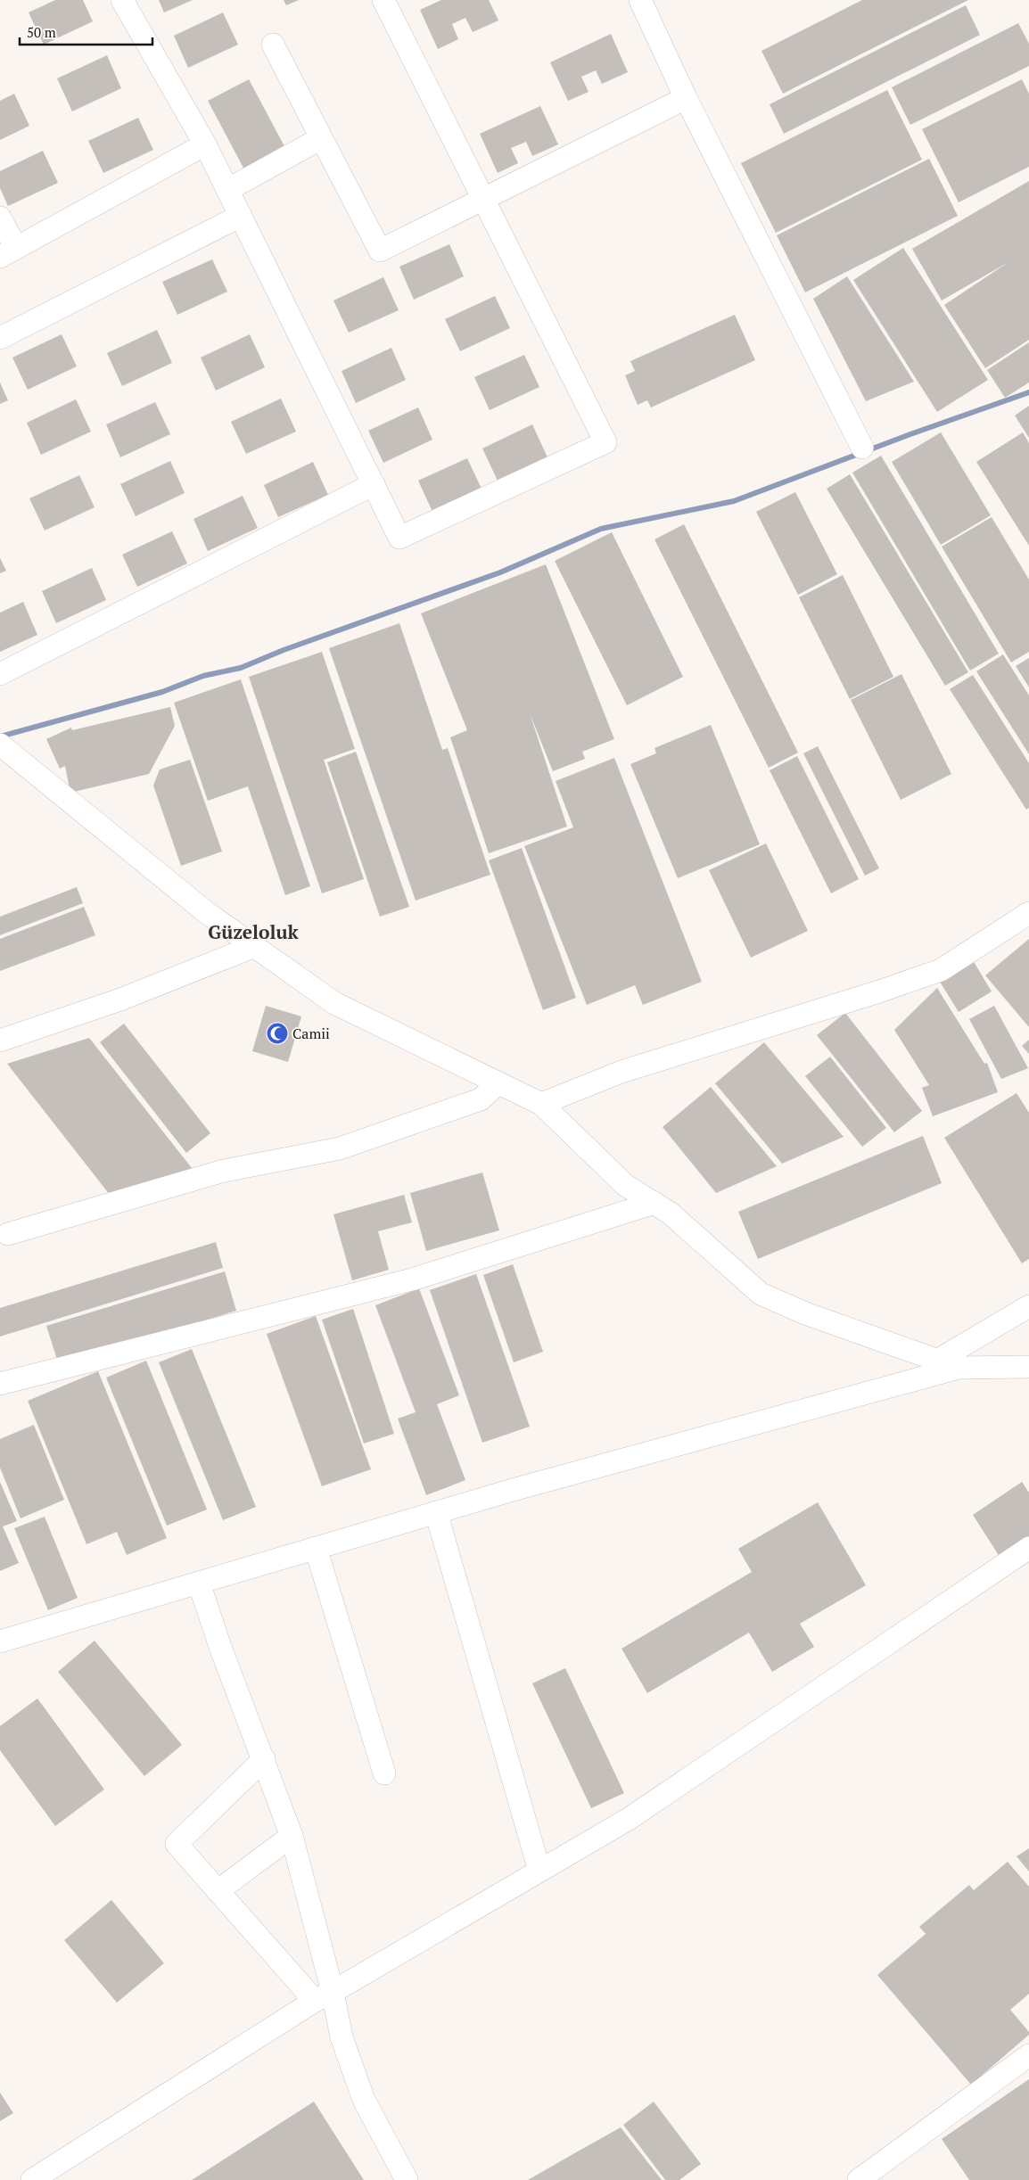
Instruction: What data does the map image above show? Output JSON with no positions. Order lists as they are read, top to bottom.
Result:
{
  "districts": ["Güzeloluk"],
  "places": {
    "mosque": ["Camii"]
  },
  "scale_bar": "50 m"
}
